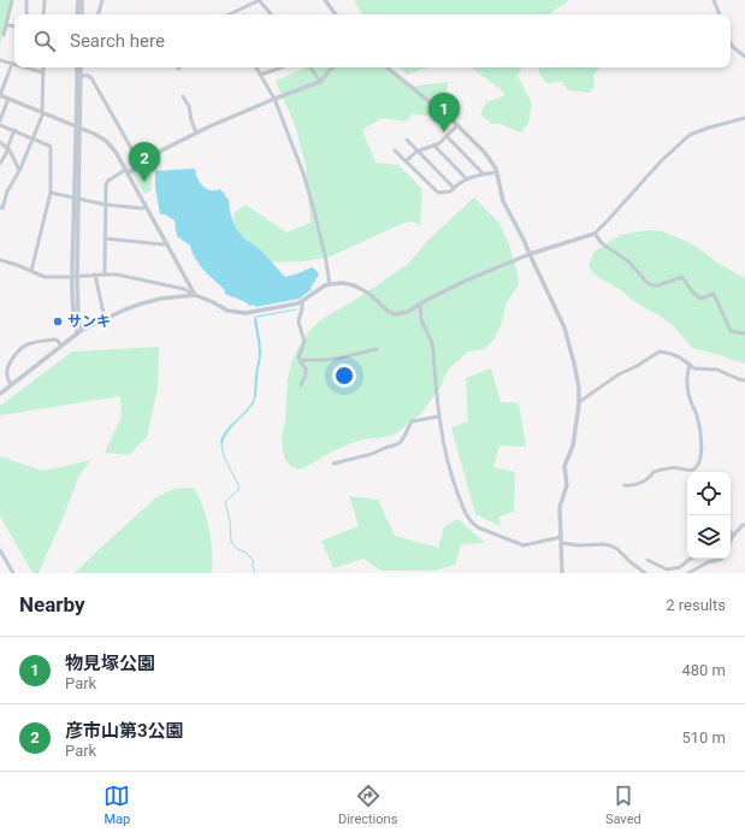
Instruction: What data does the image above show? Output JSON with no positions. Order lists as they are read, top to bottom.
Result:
{
  "places": ["サンキ"],
  "page": {
    "search": "Search here",
    "pins": ["1", "2"],
    "heading": ["Nearby", "2 results"],
    "list": [
      {
        "mark": "1",
        "name": "物見塚公園",
        "note": "Park",
        "value": "480 m"
      },
      {
        "mark": "2",
        "name": "彦市山第3公園",
        "note": "Park",
        "value": "510 m"
      }
    ],
    "nav": ["Map", "Directions", "Saved"]
  }
}
